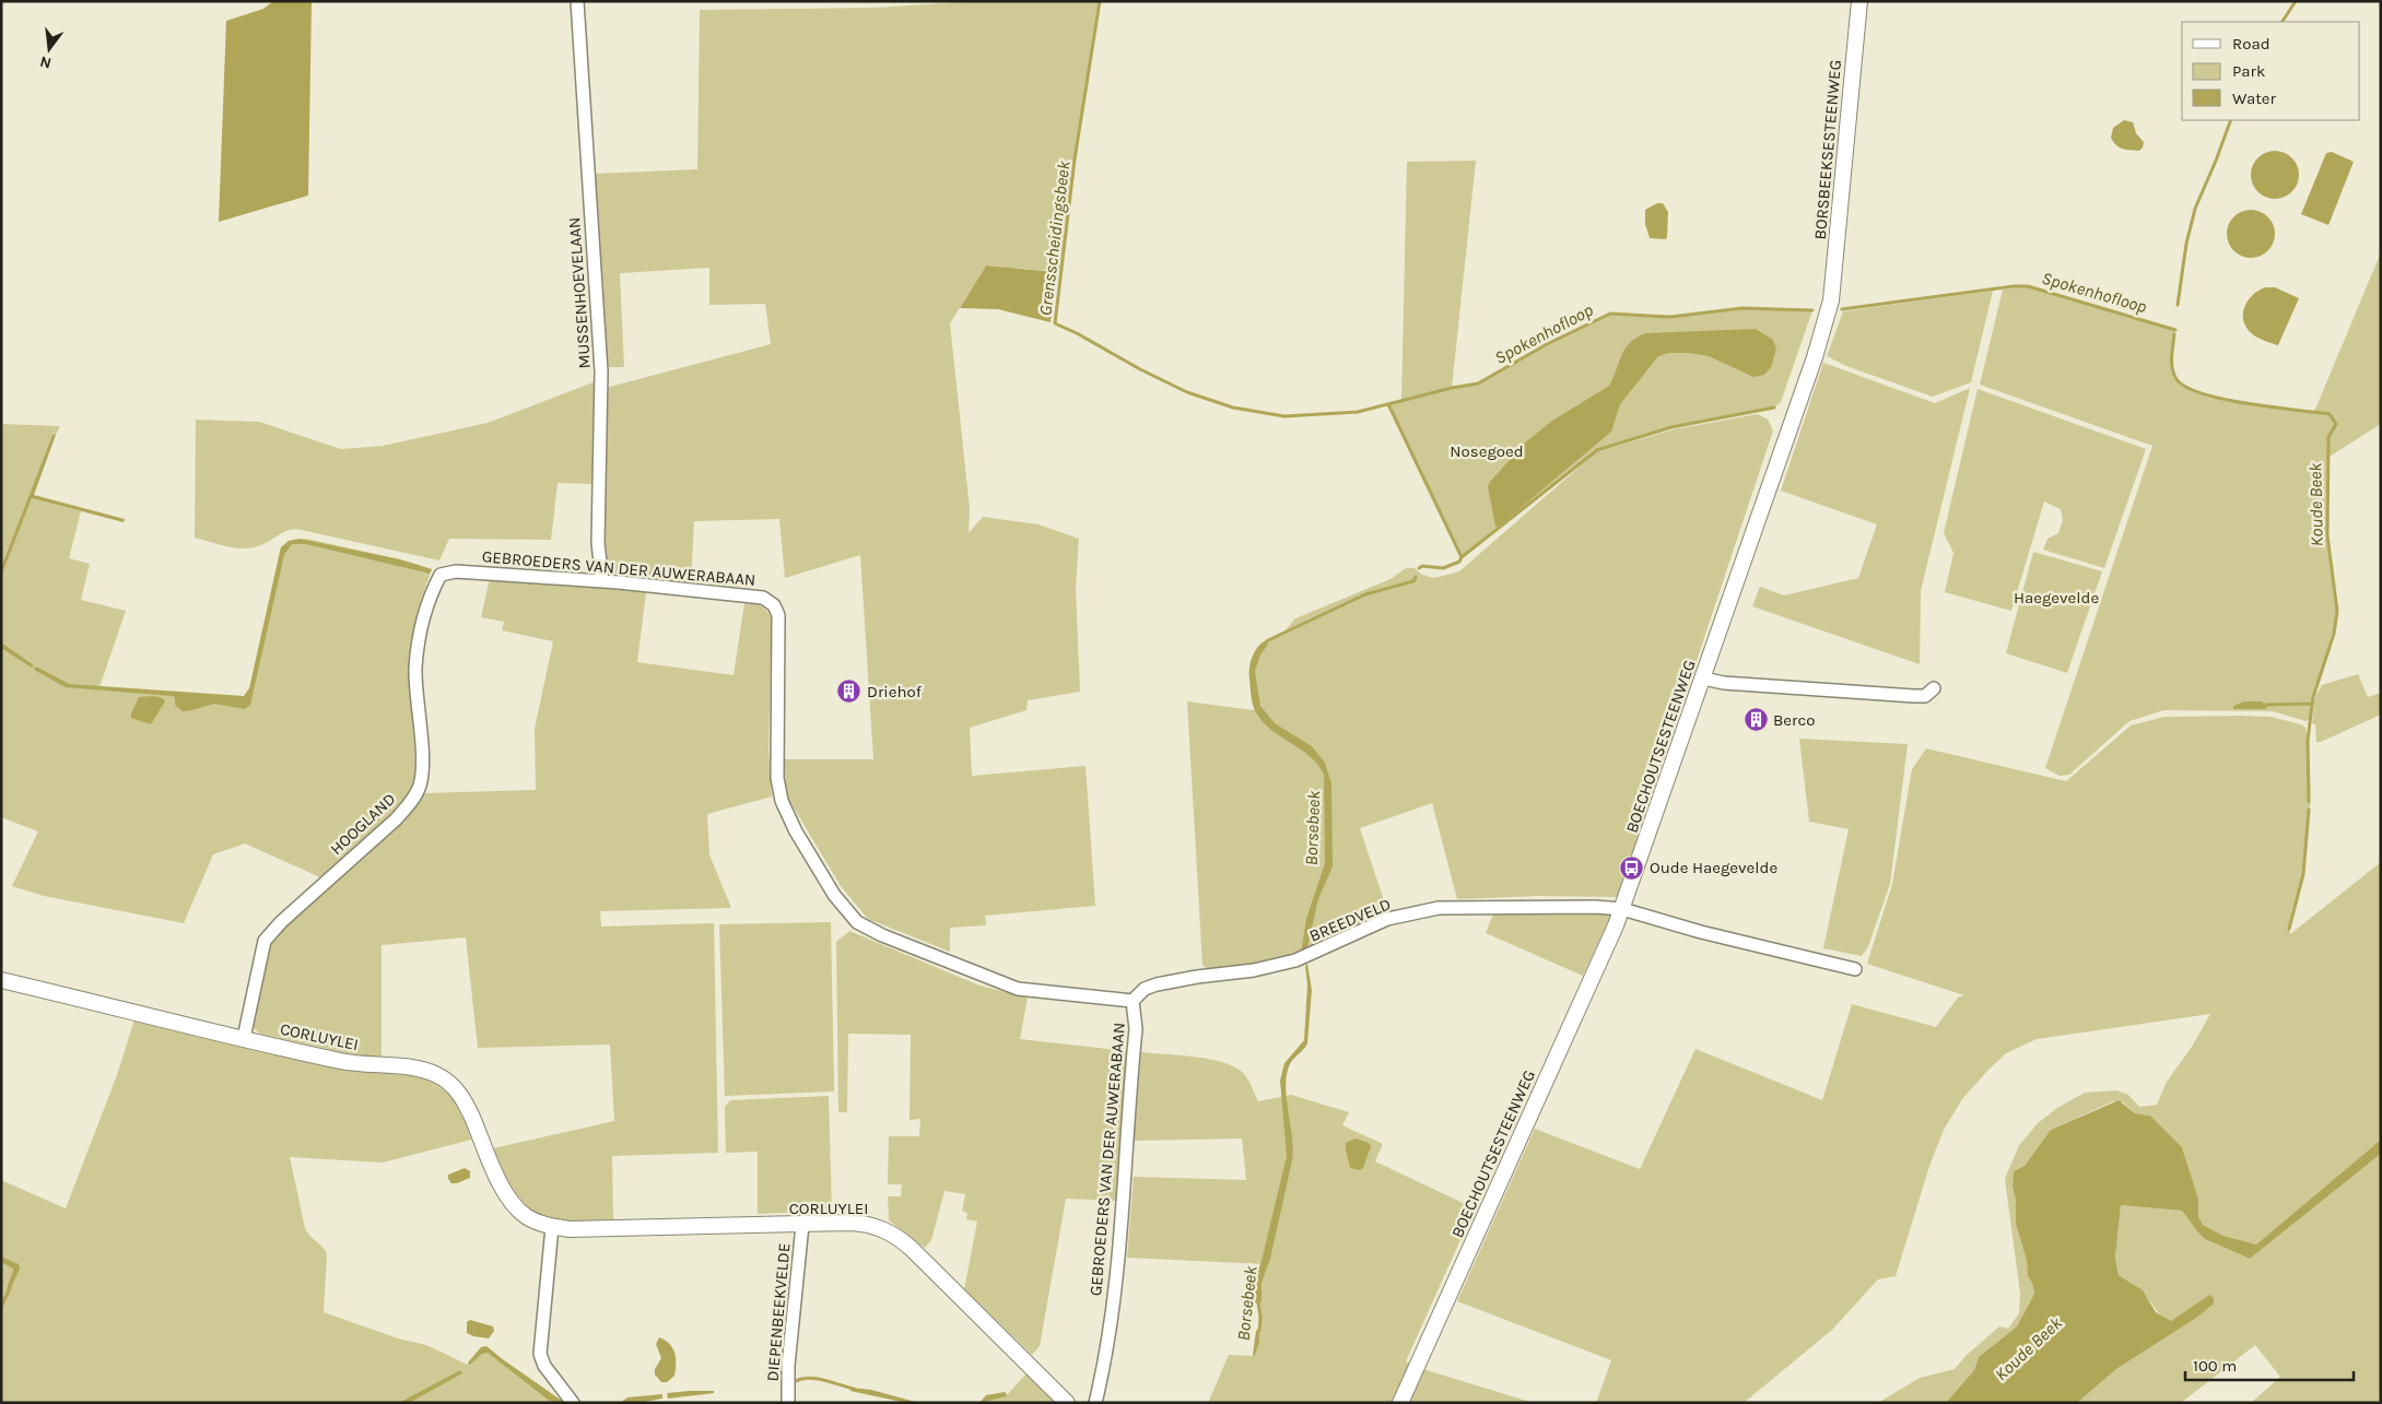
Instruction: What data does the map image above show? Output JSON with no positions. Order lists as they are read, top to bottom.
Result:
{
  "streets": {
    "street": [
      "BORSBEEKSESTEENWEG",
      "MUSSENHOEVELAAN",
      "GEBROEDERS VAN DER AUWERABAAN",
      "BOECHOUTSESTEENWEG",
      "HOOGLAND",
      "BREEDVELD",
      "CORLUYLEI",
      "DIEPENBEEKVELDE"
    ]
  },
  "crossings": [
    ["BORSBEEKSESTEENWEG", "BOECHOUTSESTEENWEG"],
    ["MUSSENHOEVELAAN", "GEBROEDERS VAN DER AUWERABAAN"],
    ["GEBROEDERS VAN DER AUWERABAAN", "HOOGLAND"],
    ["GEBROEDERS VAN DER AUWERABAAN", "BREEDVELD"],
    ["BOECHOUTSESTEENWEG", "BREEDVELD"],
    ["HOOGLAND", "CORLUYLEI"],
    ["CORLUYLEI", "DIEPENBEEKVELDE"]
  ],
  "water": [
    "Grensscheidingsbeek",
    "Spokenhofloop",
    "Koude Beek",
    "Borsebeek"
  ],
  "parks": ["Nosegoed", "Haegevelde"],
  "places": {
    "building": ["Driehof", "Berco"],
    "bus stop": ["Oude Haegevelde"]
  },
  "legend": ["Road", "Park", "Water"],
  "scale_bar": "100 m",
  "north": "bottom"
}
